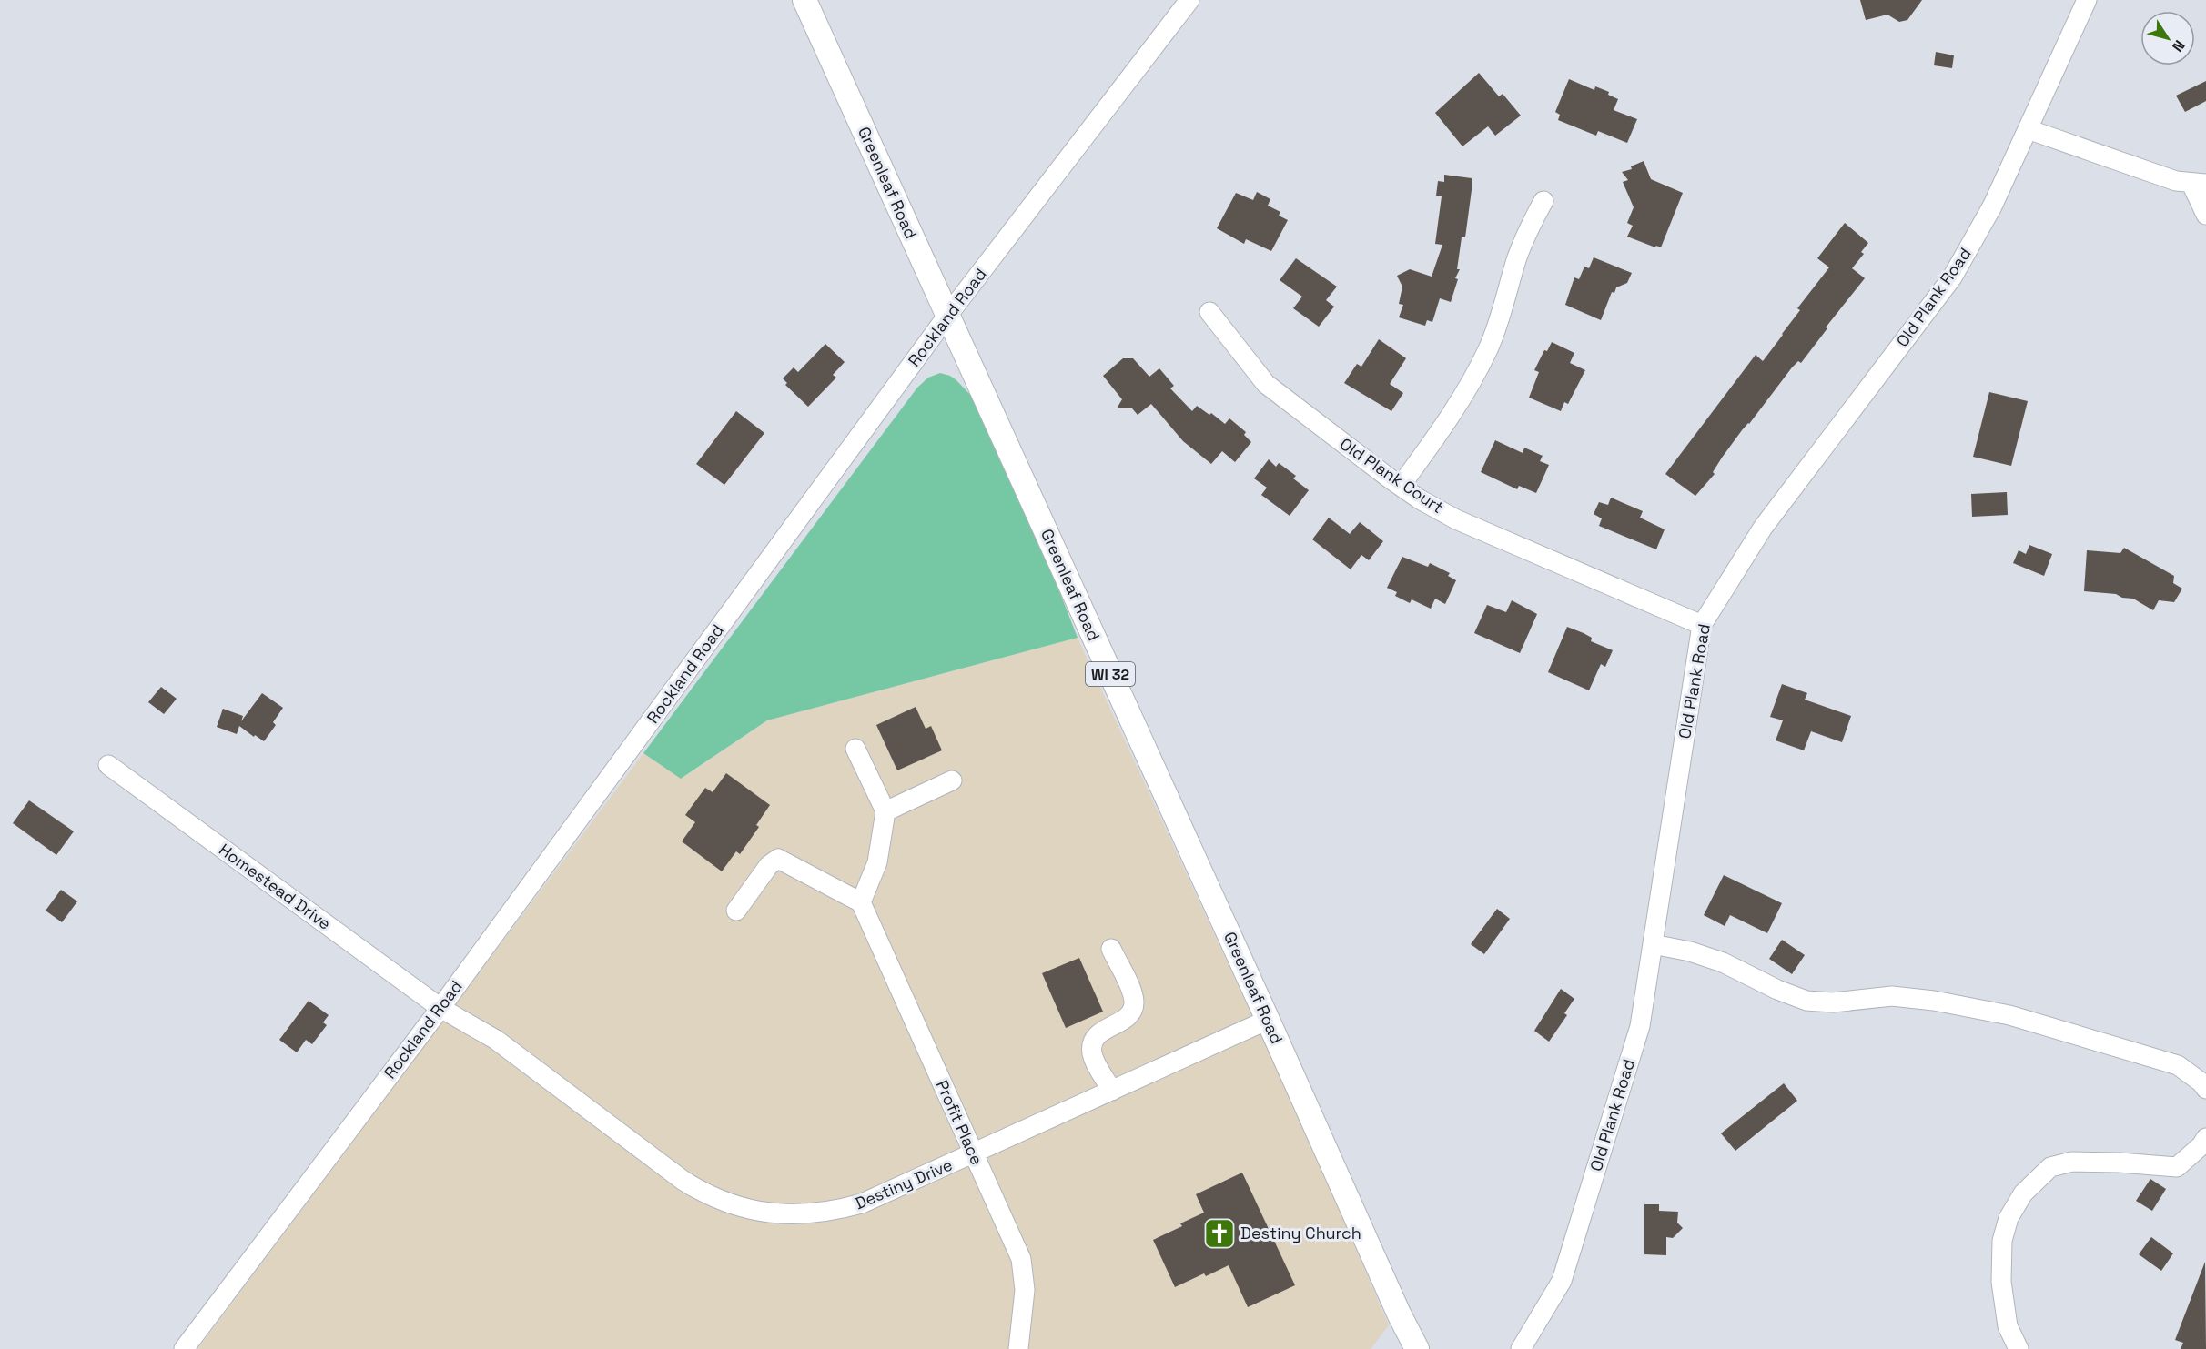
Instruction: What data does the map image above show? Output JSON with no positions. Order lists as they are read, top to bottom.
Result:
{
  "streets": {
    "main road": ["Greenleaf Road", "WI 32"],
    "street": [
      "Old Plank Road",
      "Rockland Road",
      "Old Plank Court",
      "Homestead Drive",
      "Profit Place",
      "Destiny Drive"
    ]
  },
  "crossings": [
    ["Greenleaf Road", "Rockland Road"],
    ["Greenleaf Road", "Destiny Drive"],
    ["Old Plank Road", "Old Plank Court"],
    ["Rockland Road", "Homestead Drive"],
    ["Rockland Road", "Destiny Drive"],
    ["Homestead Drive", "Destiny Drive"],
    ["Profit Place", "Destiny Drive"]
  ],
  "places": {
    "church": ["Destiny Church"]
  },
  "north": "bottom right"
}
